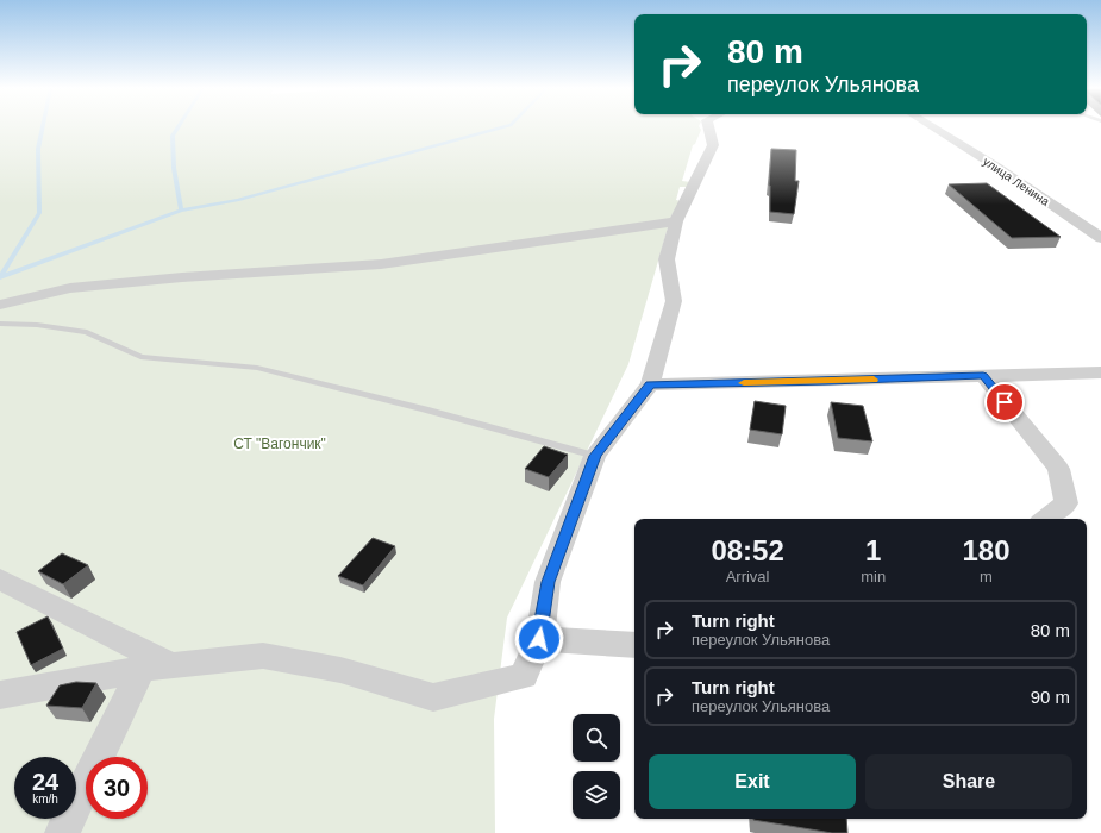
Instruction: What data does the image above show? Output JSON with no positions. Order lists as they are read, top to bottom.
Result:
{
  "streets": {
    "street": ["улица Ленина"]
  },
  "parks": ["СТ \"Вагончик\""],
  "page": {
    "turn": ["80 m", "переулок Ульянова"],
    "eta": [
      "08:52",
      "Arrival",
      "1",
      "min",
      "180",
      "m"
    ],
    "list": [
      {
        "name": "Turn right",
        "note": "переулок Ульянова",
        "value": "80 m"
      },
      {
        "name": "Turn right",
        "note": "переулок Ульянова",
        "value": "90 m"
      }
    ],
    "buttons": ["Exit", "Share"],
    "speed": "24 km/h",
    "limit": "30"
  }
}
